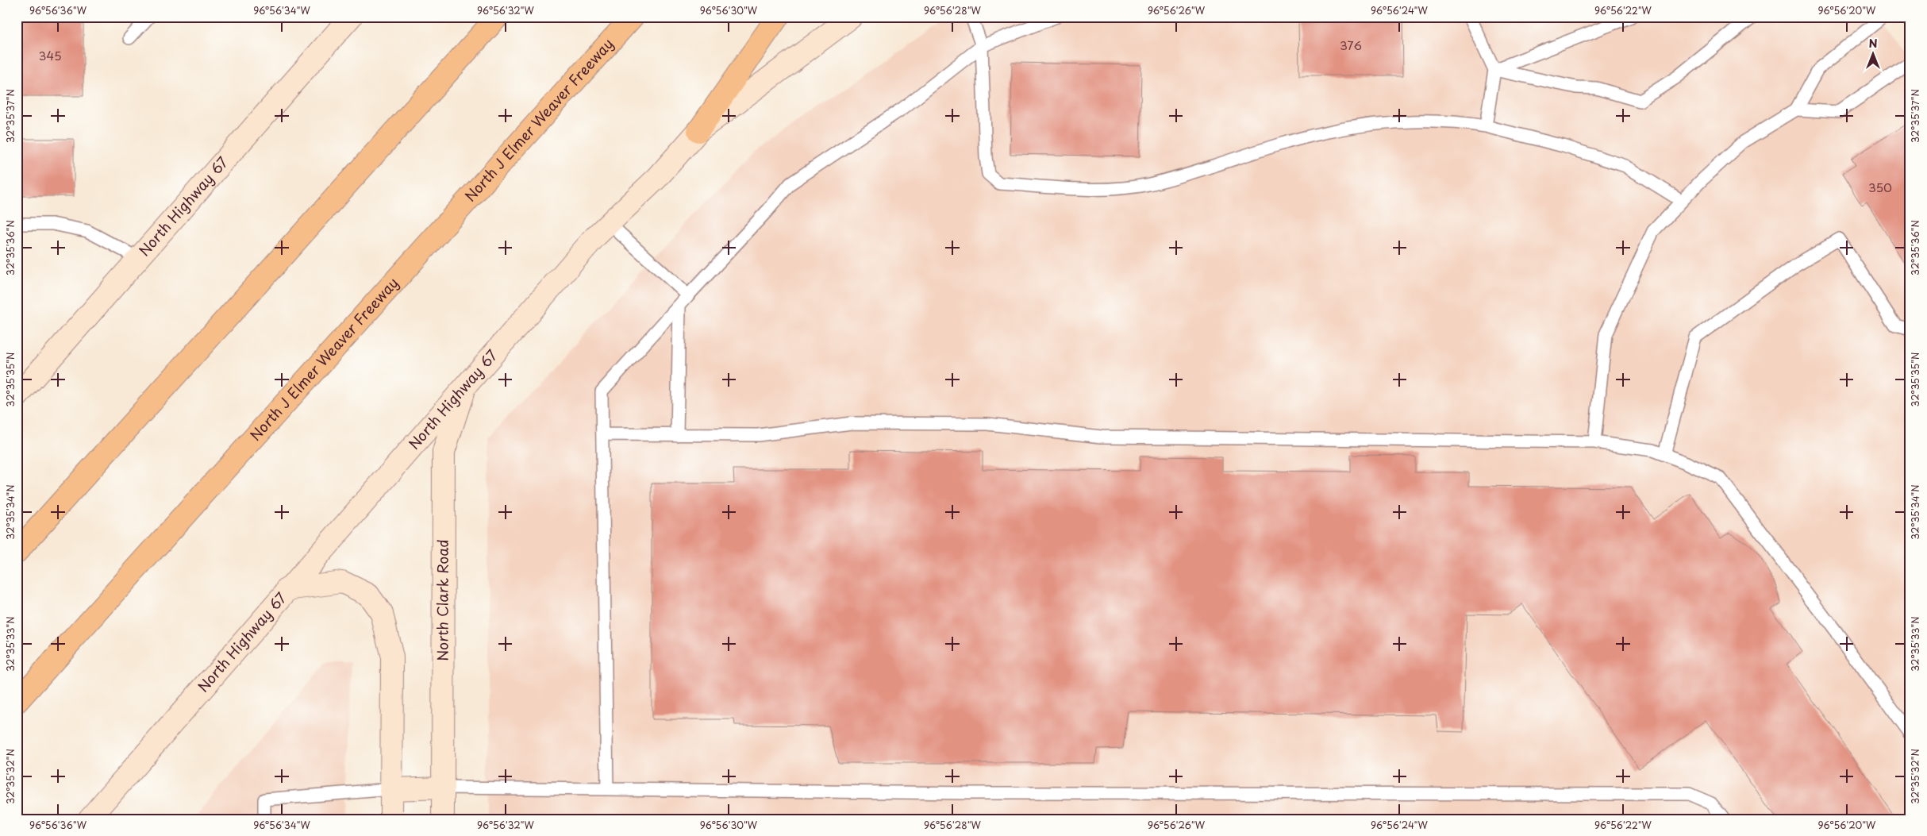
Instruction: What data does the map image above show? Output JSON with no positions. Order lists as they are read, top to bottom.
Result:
{
  "streets": {
    "highway": ["North J Elmer Weaver Freeway"],
    "main road": ["North Highway 67", "North Clark Road"]
  },
  "crossings": [
    ["North Highway 67", "North Clark Road"]
  ],
  "house_numbers": ["376", "345", "350"],
  "north": "top",
  "coordinates": [
    "96°56'36\"W",
    "96°56'34\"W",
    "96°56'32\"W",
    "96°56'30\"W",
    "96°56'28\"W",
    "96°56'26\"W",
    "96°56'24\"W",
    "96°56'22\"W",
    "96°56'20\"W",
    "32°35'37\"N",
    "32°35'36\"N",
    "32°35'35\"N",
    "32°35'34\"N",
    "32°35'33\"N",
    "32°35'32\"N"
  ]
}
